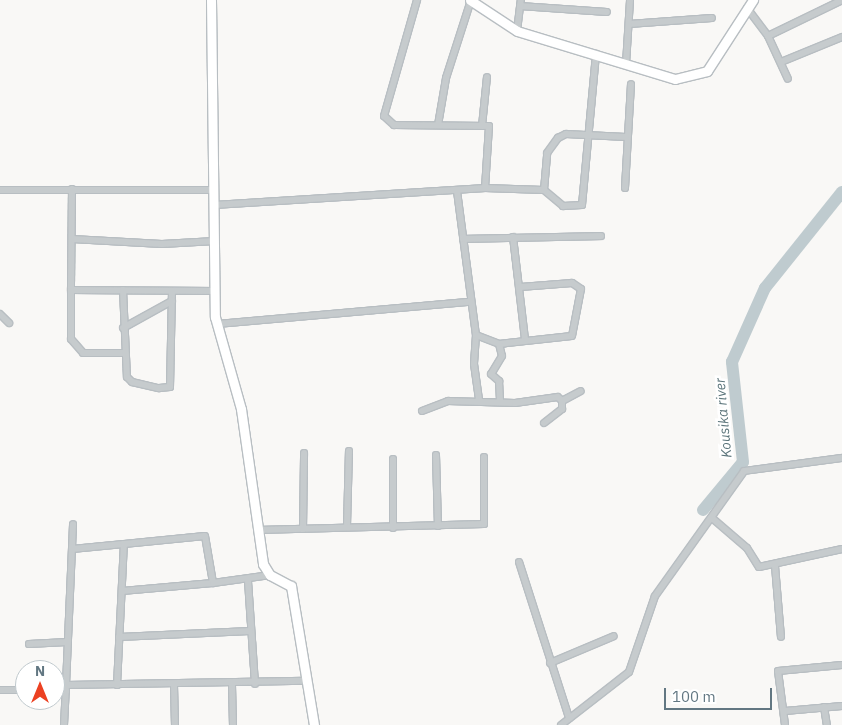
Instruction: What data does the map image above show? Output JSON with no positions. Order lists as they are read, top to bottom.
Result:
{
  "water": ["Kousika river"],
  "scale_bar": "100 m",
  "north": "top"
}
